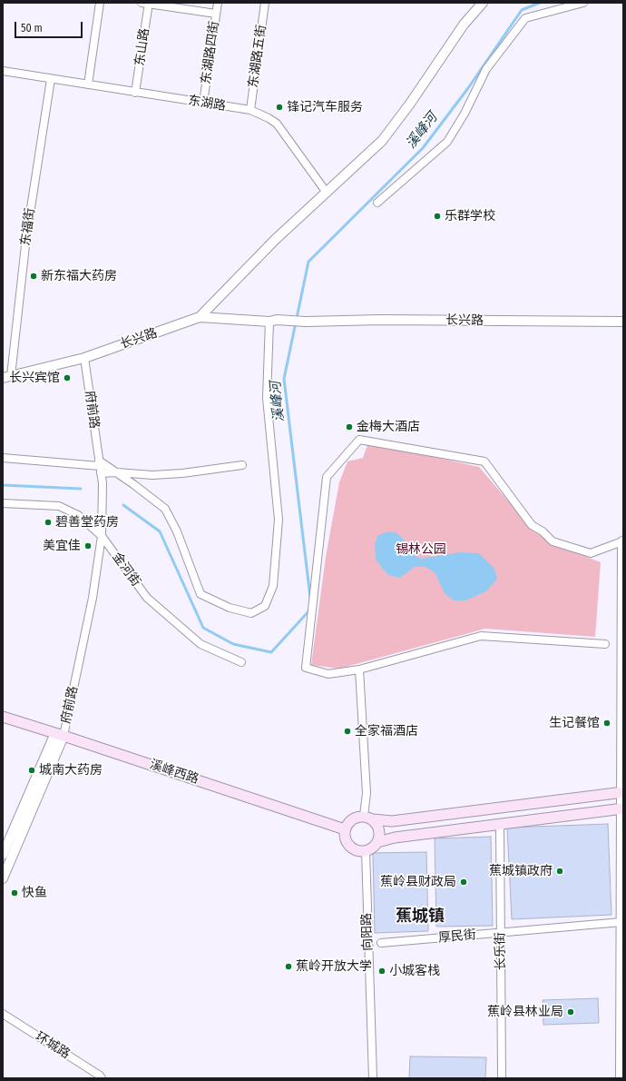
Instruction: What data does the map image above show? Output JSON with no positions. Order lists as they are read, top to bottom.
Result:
{
  "streets": {
    "main road": ["溪峰西路"],
    "street": [
      "东山路",
      "东湖路四街",
      "东湖路五街",
      "东湖路",
      "东福街",
      "长兴路",
      "府前路",
      "金河街",
      "向阳路",
      "厚民街",
      "长乐街",
      "环城路"
    ]
  },
  "crossings": [
    ["东山路", "东湖路"],
    ["东湖路四街", "东湖路"],
    ["东湖路五街", "东湖路"],
    ["东湖路", "东福街"],
    ["东福街", "长兴路"],
    ["长兴路", "府前路"],
    ["府前路", "金河街"],
    ["府前路", "溪峰西路"],
    ["溪峰西路", "向阳路"],
    ["厚民街", "长乐街"]
  ],
  "districts": ["蕉城镇"],
  "water": ["溪峰河"],
  "parks": ["锡林公园"],
  "places": [
    "锋记汽车服务",
    "乐群学校",
    "新东福大药房",
    "长兴宾馆",
    "金梅大酒店",
    "碧善堂药房",
    "美宜佳",
    "生记餐馆",
    "全家福酒店",
    "城南大药房",
    "蕉城镇政府",
    "蕉岭县财政局",
    "快鱼",
    "蕉岭开放大学",
    "小城客栈",
    "蕉岭县林业局"
  ],
  "scale_bar": "50 m"
}
